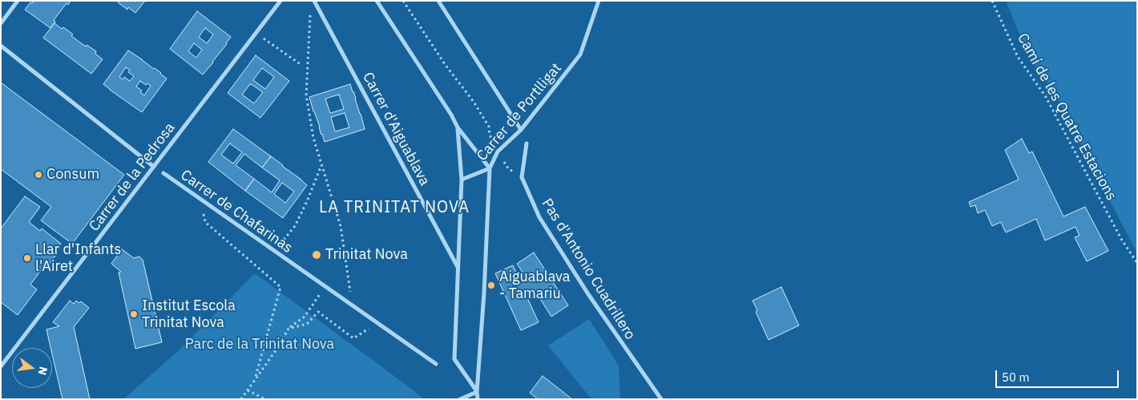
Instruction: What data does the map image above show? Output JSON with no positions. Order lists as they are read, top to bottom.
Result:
{
  "streets": {
    "street": [
      "Carrer de Portlligat",
      "Carrer d'Aiguablava",
      "Carrer de la Pedrosa",
      "Carrer de Chafarinas",
      "Pas d'Antonio Cuadrillero"
    ],
    "path": ["Camí de les Quatre Estacions"]
  },
  "districts": ["LA TRINITAT NOVA"],
  "parks": ["Parc de la Trinitat Nova"],
  "places": [
    "Consum",
    "Trinitat Nova",
    "Llar d'Infants l'Airet",
    "Aiguablava - Tamariu",
    "Institut Escola Trinitat Nova"
  ],
  "scale_bar": "50 m",
  "north": "right"
}
